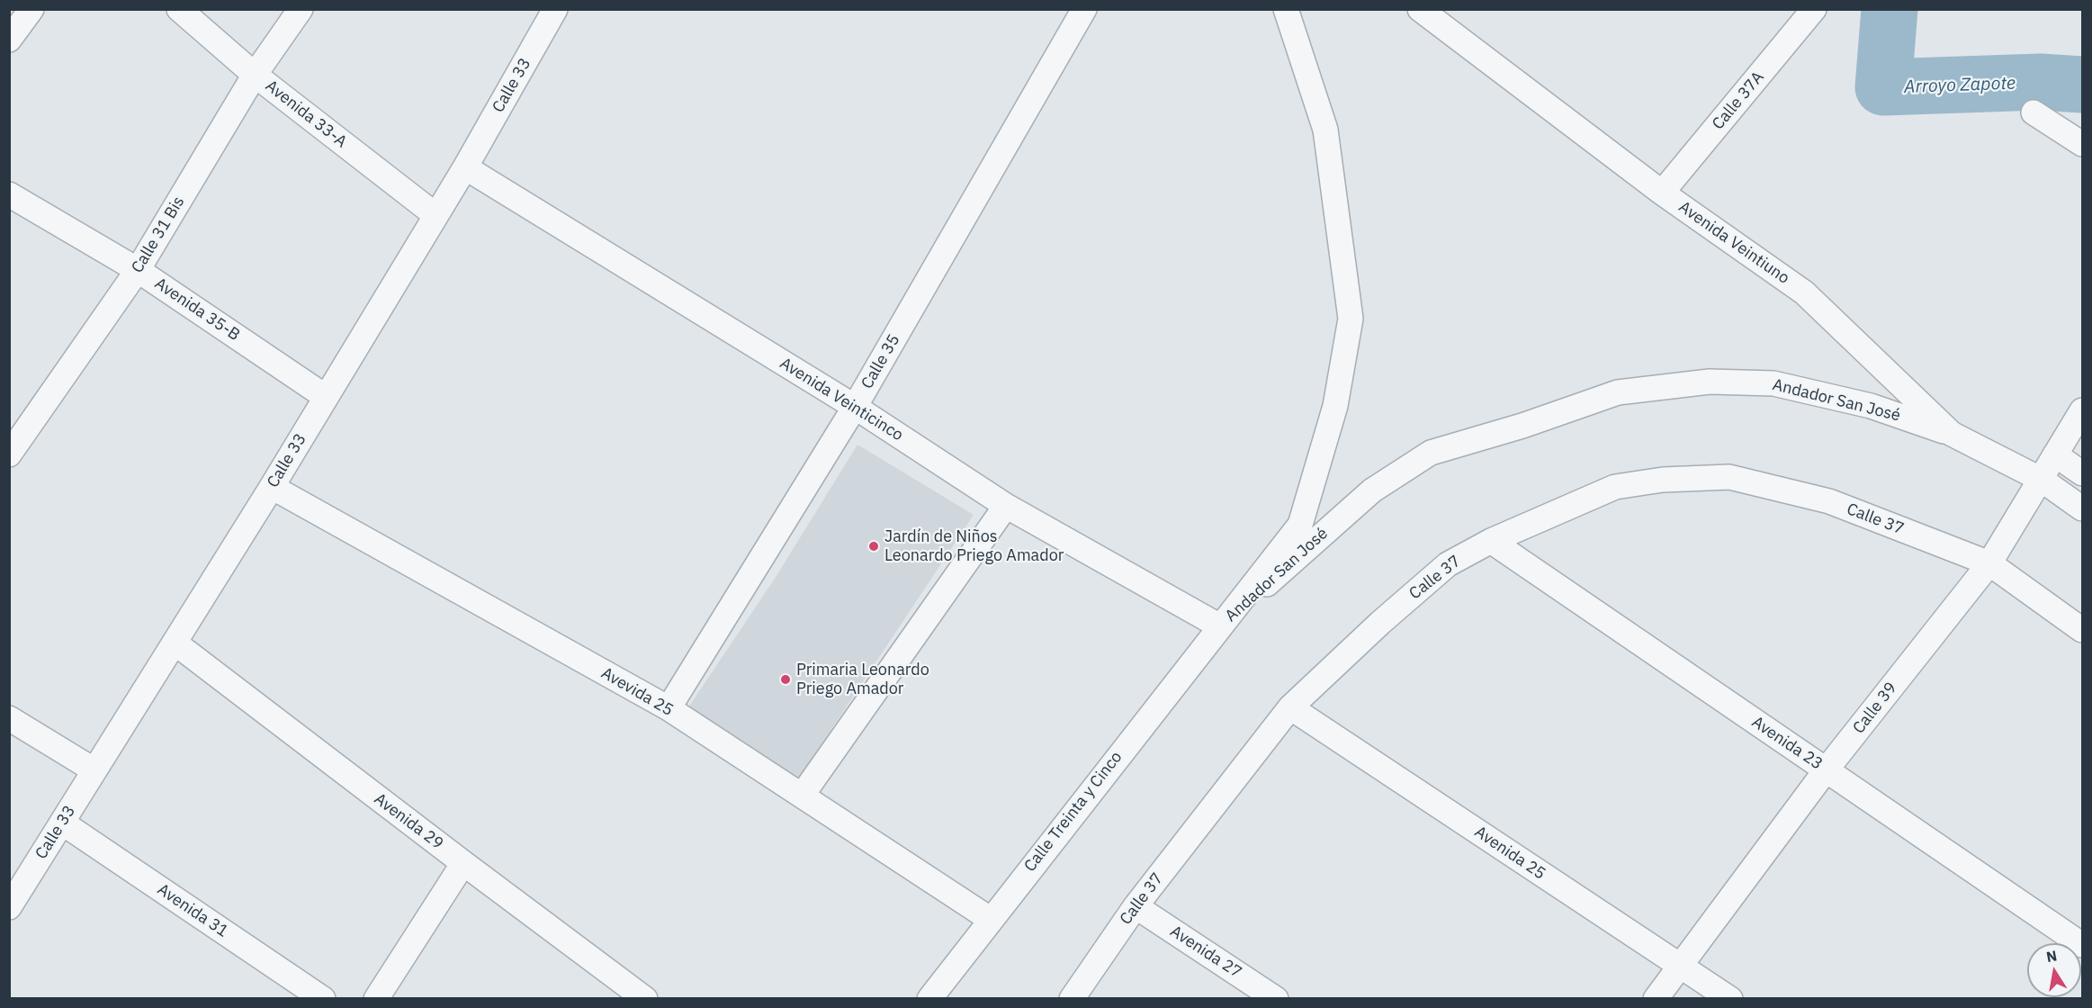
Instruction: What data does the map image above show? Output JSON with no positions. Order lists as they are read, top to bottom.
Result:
{
  "streets": {
    "street": [
      "Calle 33",
      "Calle 37A",
      "Avenida 33-A",
      "Calle 31 Bis",
      "Avenida Veintiuno",
      "Avenida 35-B",
      "Calle 35",
      "Avenida Veinticinco",
      "Andador San José",
      "Calle 37",
      "Avevida 25",
      "Calle 39",
      "Avenida 23",
      "Calle Treinta y Cinco",
      "Avenida 29",
      "Avenida 25",
      "Avenida 31",
      "Avenida 27"
    ]
  },
  "crossings": [
    ["Calle 33", "Avenida 33-A"],
    ["Calle 33", "Avenida 35-B"],
    ["Calle 33", "Avenida Veinticinco"],
    ["Calle 33", "Avevida 25"],
    ["Calle 33", "Avenida 29"],
    ["Calle 33", "Avenida 31"],
    ["Calle 37A", "Avenida Veintiuno"],
    ["Avenida 33-A", "Calle 31 Bis"],
    ["Calle 31 Bis", "Avenida 35-B"],
    ["Avenida Veintiuno", "Andador San José"],
    ["Avenida Veintiuno", "Calle 39"],
    ["Calle 35", "Avenida Veinticinco"],
    ["Calle 35", "Avevida 25"],
    ["Avenida Veinticinco", "Andador San José"],
    ["Avenida Veinticinco", "Calle Treinta y Cinco"],
    ["Andador San José", "Calle Treinta y Cinco"],
    ["Calle 37", "Calle 39"],
    ["Calle 37", "Avenida 23"],
    ["Calle 37", "Avenida 25"],
    ["Calle 37", "Avenida 27"],
    ["Avevida 25", "Calle Treinta y Cinco"],
    ["Calle 39", "Avenida 23"],
    ["Calle 39", "Avenida 25"]
  ],
  "water": ["Arroyo Zapote"],
  "places": ["Jardín de Niños Leonardo Priego Amador", "Primaria Leonardo Priego Amador"],
  "north": "top"
}
